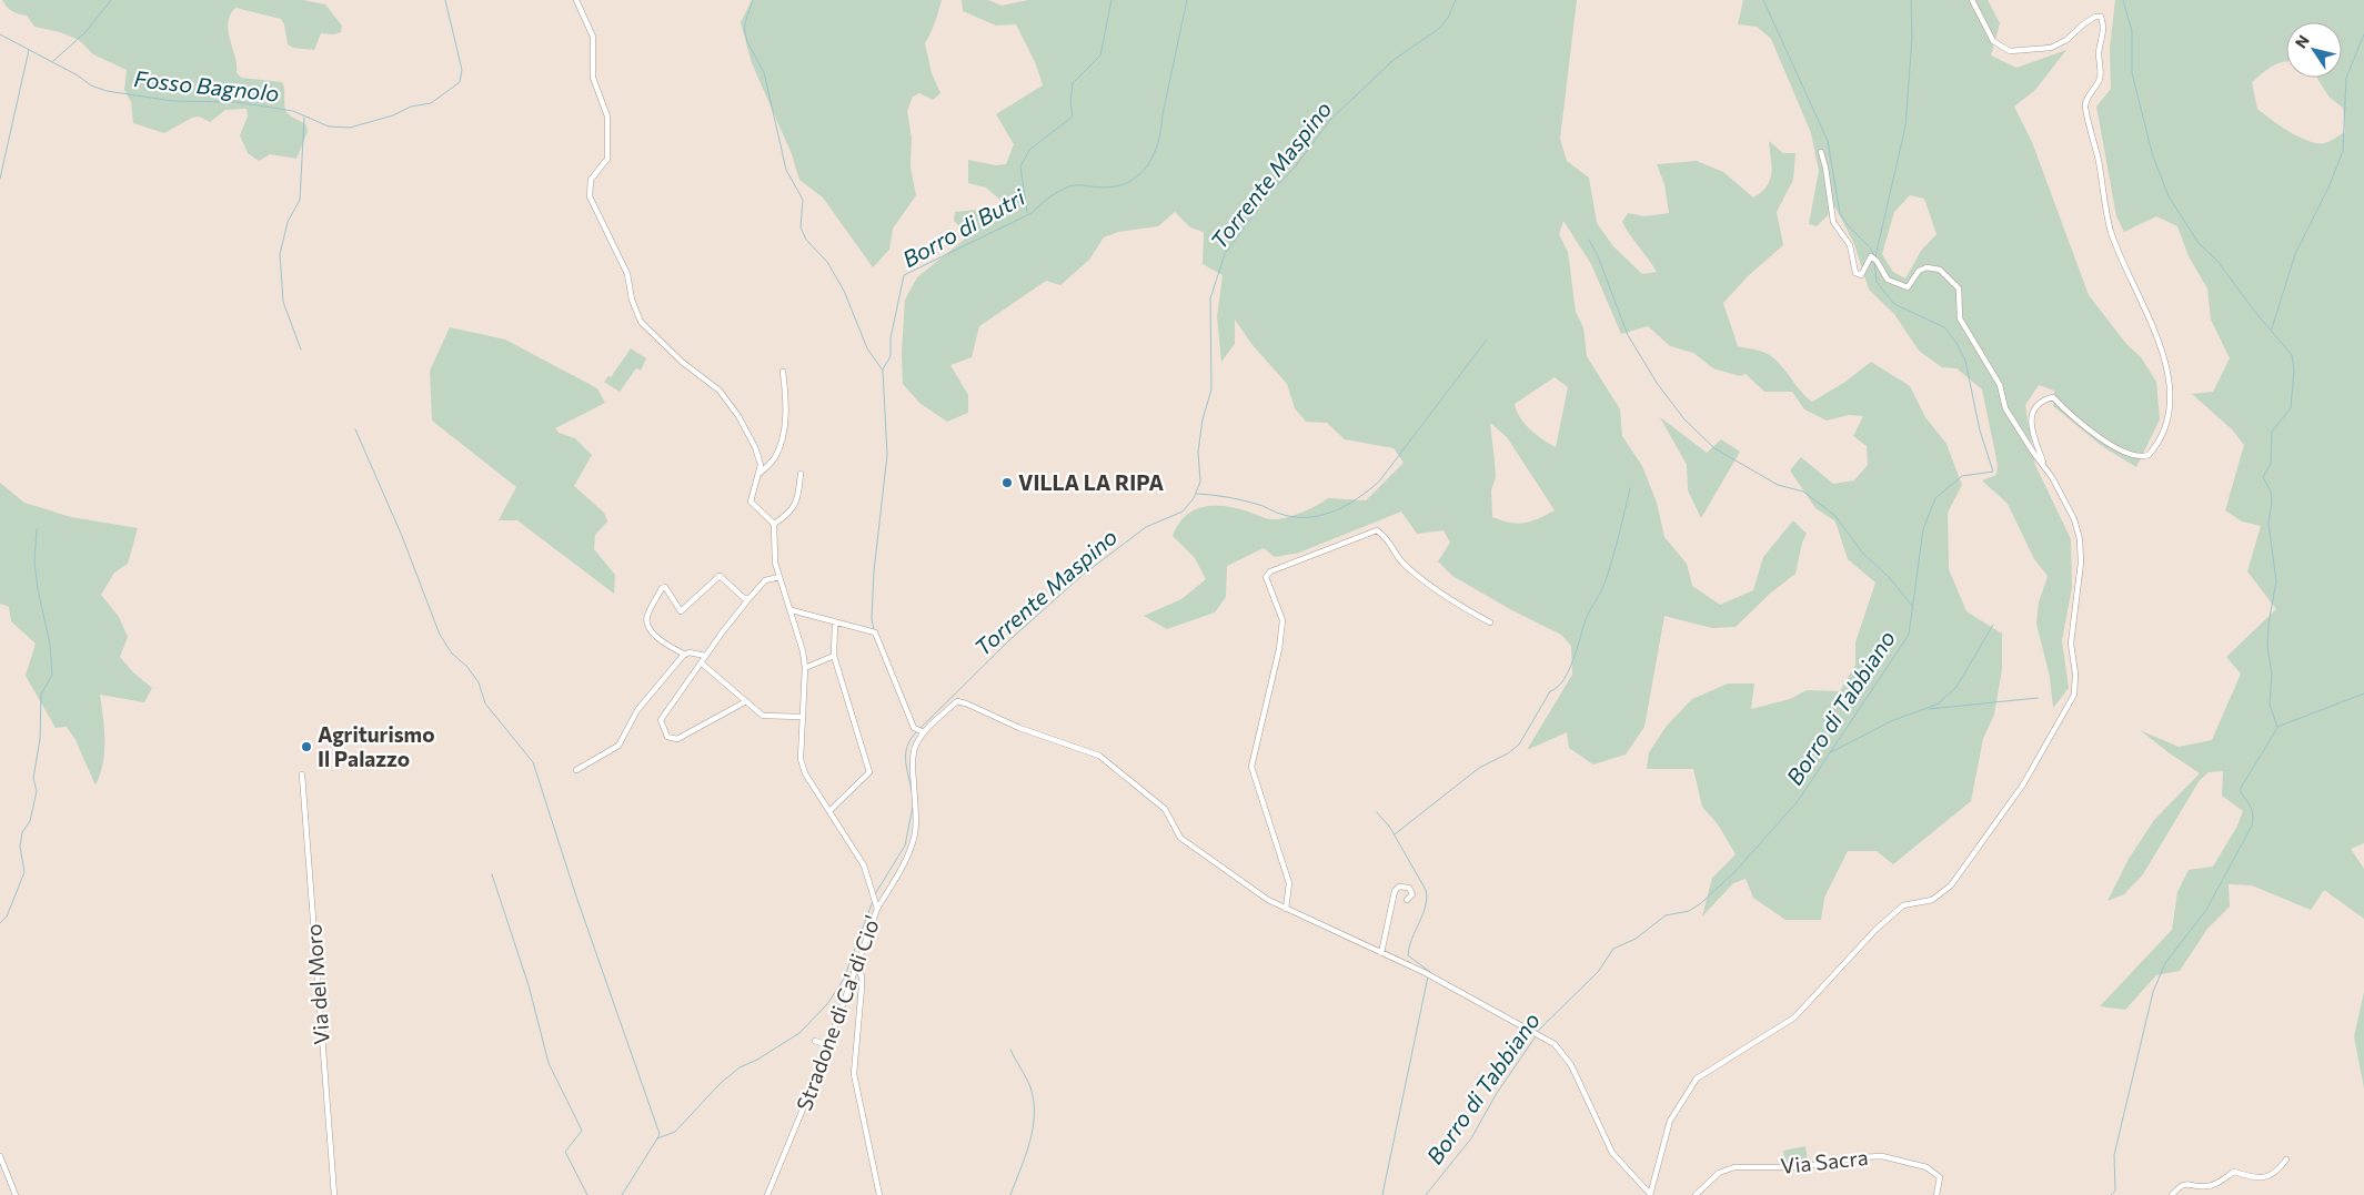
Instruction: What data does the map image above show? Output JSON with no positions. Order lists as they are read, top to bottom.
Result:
{
  "streets": {
    "street": ["Via del Moro", "Stradone di Ca' di Cio'", "Via Sacra"]
  },
  "water": [
    "Fosso Bagnolo",
    "Torrente Maspino",
    "Borro di Butri",
    "Borro di Tabbiano"
  ],
  "places": ["VILLA LA RIPA", "Agriturismo Il Palazzo"],
  "north": "top left"
}
